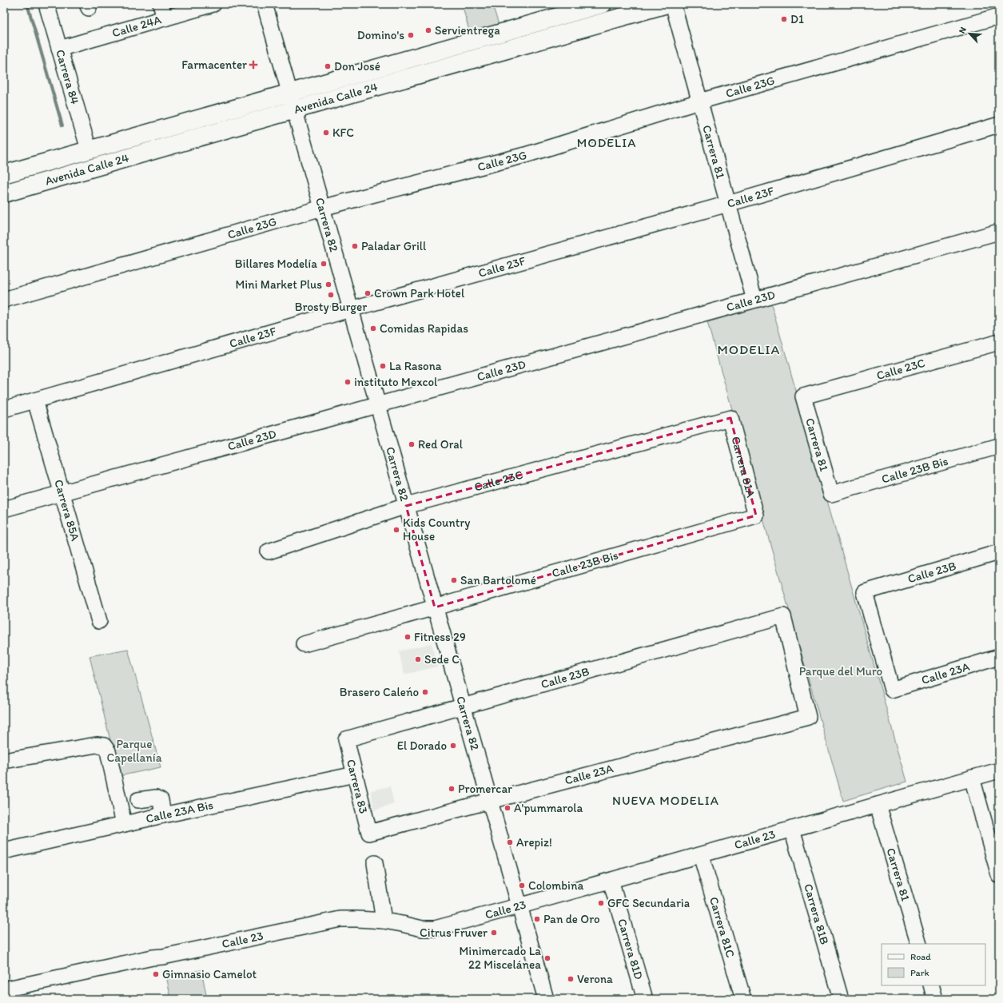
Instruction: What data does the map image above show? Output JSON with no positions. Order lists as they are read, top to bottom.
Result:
{
  "streets": {
    "main road": ["Avenida Calle 24"],
    "street": [
      "Calle 24A",
      "Carrera 84",
      "Calle 23G",
      "Carrera 81",
      "Calle 23F",
      "Carrera 82",
      "Calle 23D",
      "Calle 23C",
      "Carrera 81A",
      "Calle 23B Bis",
      "Carrera 85A",
      "Calle 23B",
      "Calle 23A",
      "Carrera 83",
      "Calle 23A Bis",
      "Calle 23",
      "Carrera 81B",
      "Carrera 81C",
      "Carrera 81D"
    ]
  },
  "crossings": [
    ["Calle 24A", "Carrera 84"],
    ["Carrera 84", "Avenida Calle 24"],
    ["Calle 23G", "Carrera 81"],
    ["Calle 23G", "Carrera 82"],
    ["Avenida Calle 24", "Carrera 82"],
    ["Carrera 81", "Calle 23F"],
    ["Carrera 81", "Calle 23D"],
    ["Carrera 81", "Calle 23C"],
    ["Carrera 81", "Calle 23B Bis"],
    ["Carrera 81", "Calle 23"],
    ["Calle 23F", "Carrera 82"],
    ["Calle 23F", "Carrera 85A"],
    ["Carrera 82", "Calle 23D"],
    ["Carrera 82", "Calle 23C"],
    ["Carrera 82", "Calle 23B Bis"],
    ["Carrera 82", "Calle 23B"],
    ["Carrera 82", "Calle 23A"],
    ["Carrera 82", "Calle 23"],
    ["Calle 23D", "Carrera 85A"],
    ["Calle 23C", "Carrera 81A"],
    ["Carrera 81A", "Calle 23B Bis"],
    ["Calle 23B", "Calle 23A"],
    ["Calle 23B", "Carrera 83"],
    ["Calle 23A", "Carrera 83"],
    ["Carrera 83", "Calle 23A Bis"],
    ["Calle 23", "Carrera 81B"],
    ["Calle 23", "Carrera 81C"],
    ["Calle 23", "Carrera 81D"]
  ],
  "districts": ["MODELIA", "MODELIA", "NUEVA MODELIA"],
  "parks": ["Parque del Muro", "Parque Capellanía"],
  "places": {
    "other": [
      "D1",
      "Servientrega",
      "Domino's",
      "Don José",
      "KFC",
      "Paladar Grill",
      "Billares Modelía",
      "Mini Market Plus",
      "Crown Park Hotel",
      "Brosty Burger",
      "Comidas Rapidas",
      "La Rasona",
      "instituto Mexcol",
      "Red Oral",
      "Kids Country House",
      "San Bartolomé",
      "Fitness 29",
      "Sede C",
      "Brasero Caleńo",
      "El Dorado",
      "Promercar",
      "A'pummarola",
      "Arepiz!",
      "Colombina",
      "GFC Secundaria",
      "Pan de Oro",
      "Citrus Fruver",
      "Minimercado La 22 Miscelánea",
      "Gimnasio Camelot",
      "Verona"
    ],
    "health": ["Farmacenter"]
  },
  "legend": ["Road", "Park"],
  "north": "top left"
}
